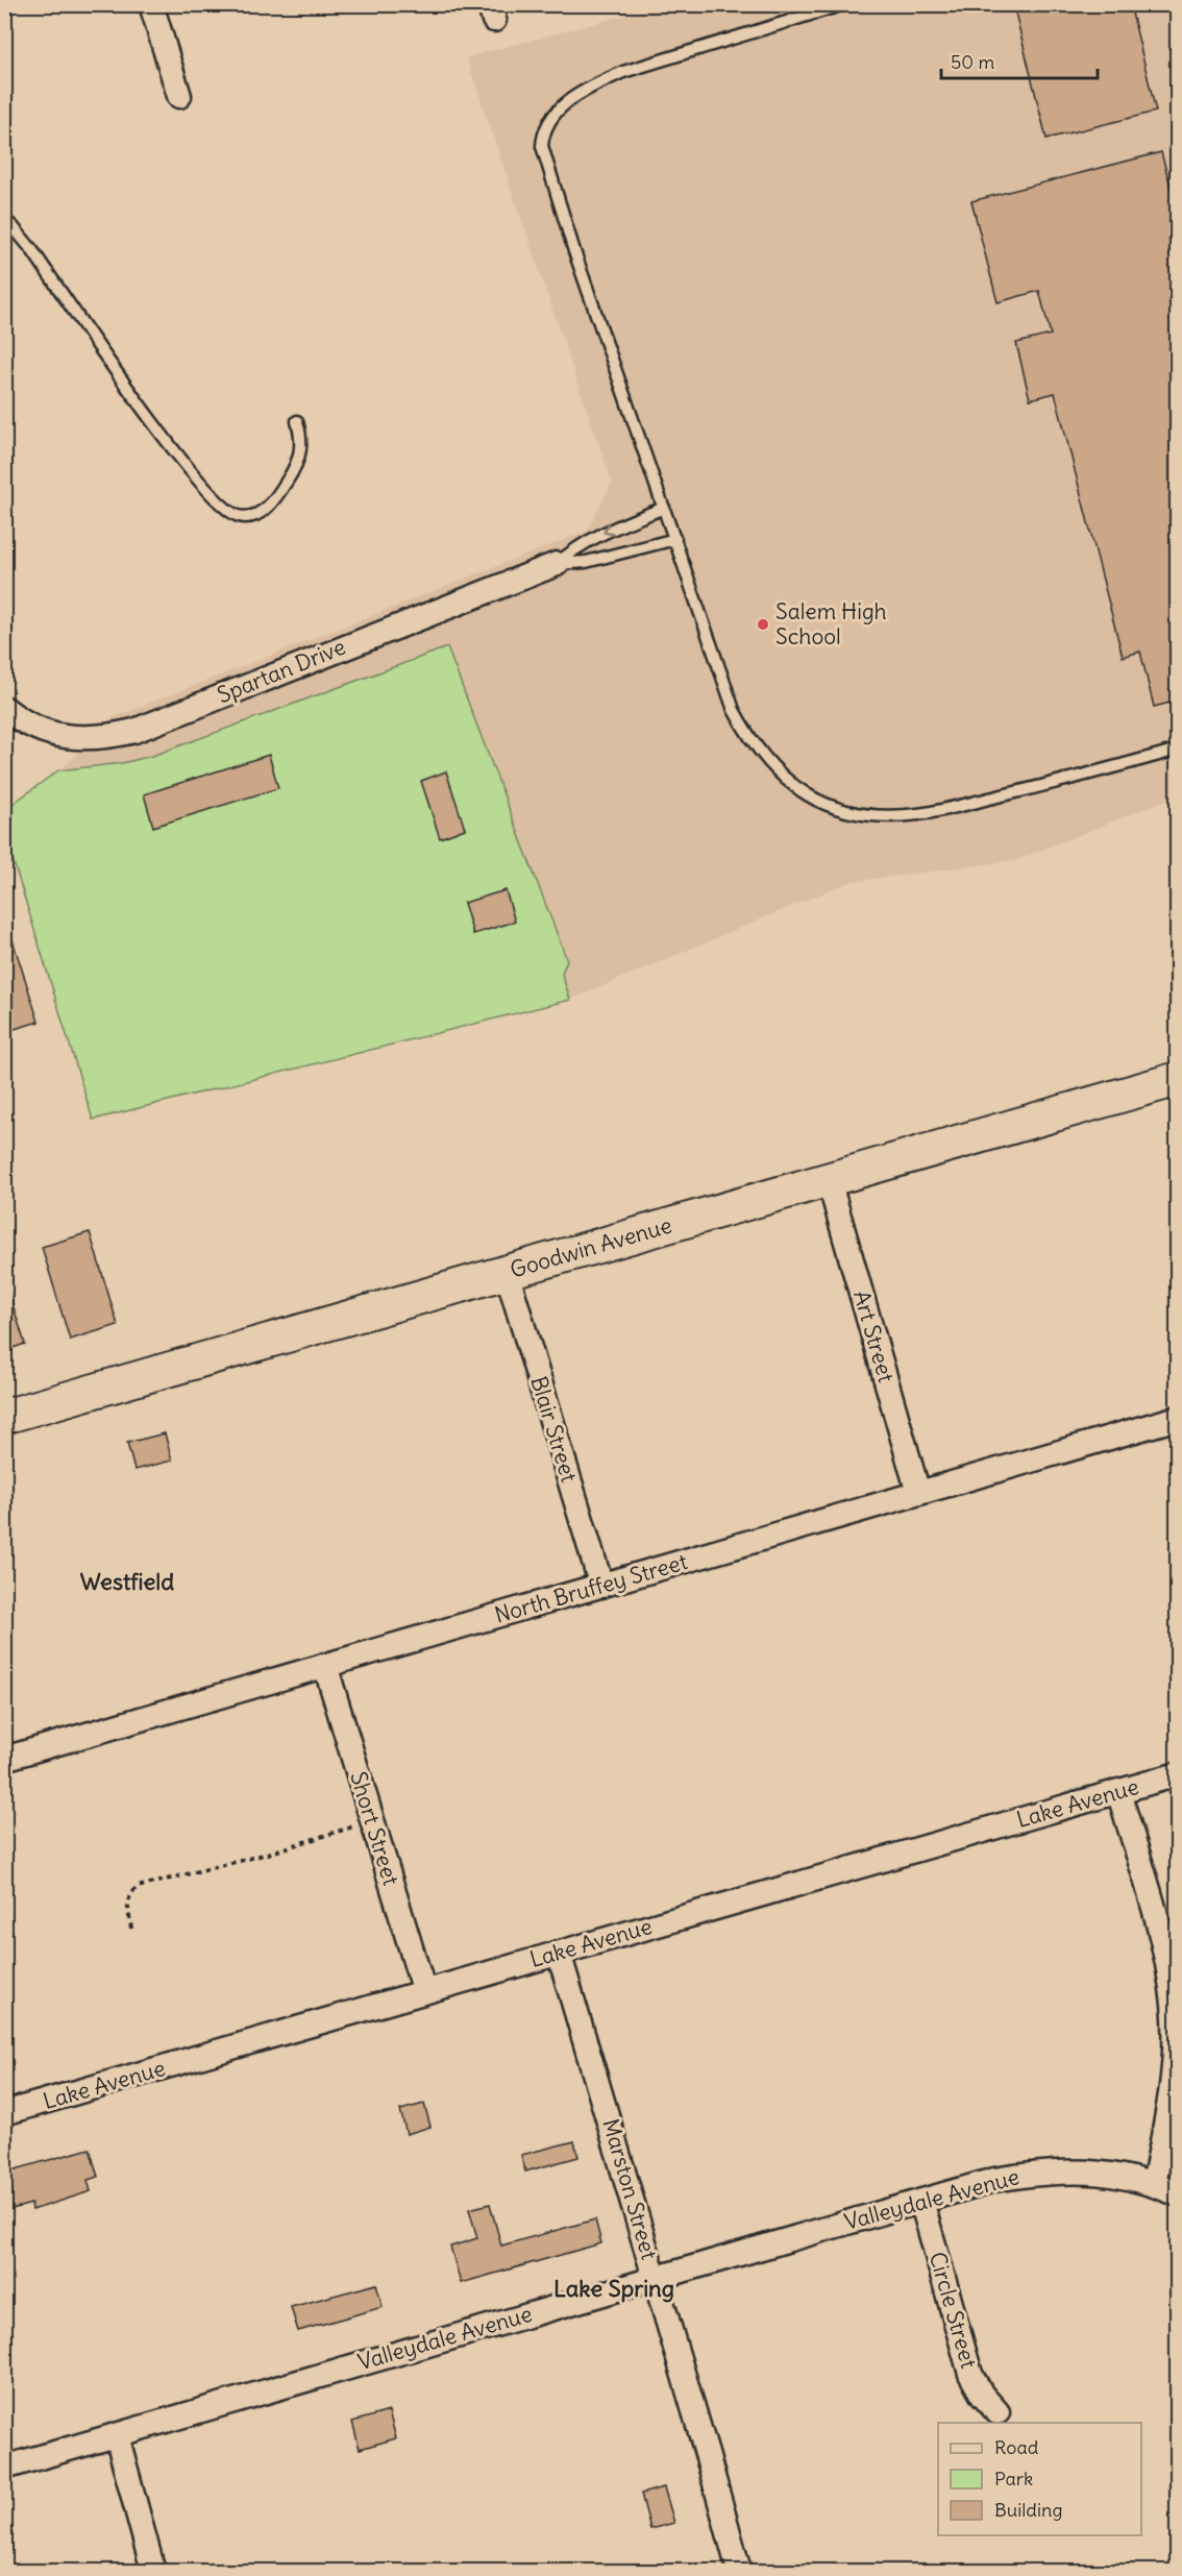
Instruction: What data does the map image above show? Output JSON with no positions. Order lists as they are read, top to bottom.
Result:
{
  "streets": {
    "street": [
      "Spartan Drive",
      "Goodwin Avenue",
      "Art Street",
      "Blair Street",
      "North Bruffey Street",
      "Lake Avenue",
      "Short Street",
      "Marston Street",
      "Valleydale Avenue",
      "Circle Street"
    ]
  },
  "crossings": [
    ["Goodwin Avenue", "Art Street"],
    ["Goodwin Avenue", "Blair Street"],
    ["Art Street", "North Bruffey Street"],
    ["Blair Street", "North Bruffey Street"],
    ["North Bruffey Street", "Short Street"],
    ["Lake Avenue", "Short Street"],
    ["Lake Avenue", "Marston Street"],
    ["Marston Street", "Valleydale Avenue"],
    ["Valleydale Avenue", "Circle Street"]
  ],
  "districts": ["Westfield", "Lake Spring"],
  "places": ["Salem High School"],
  "legend": ["Road", "Park", "Building"],
  "scale_bar": "50 m"
}
